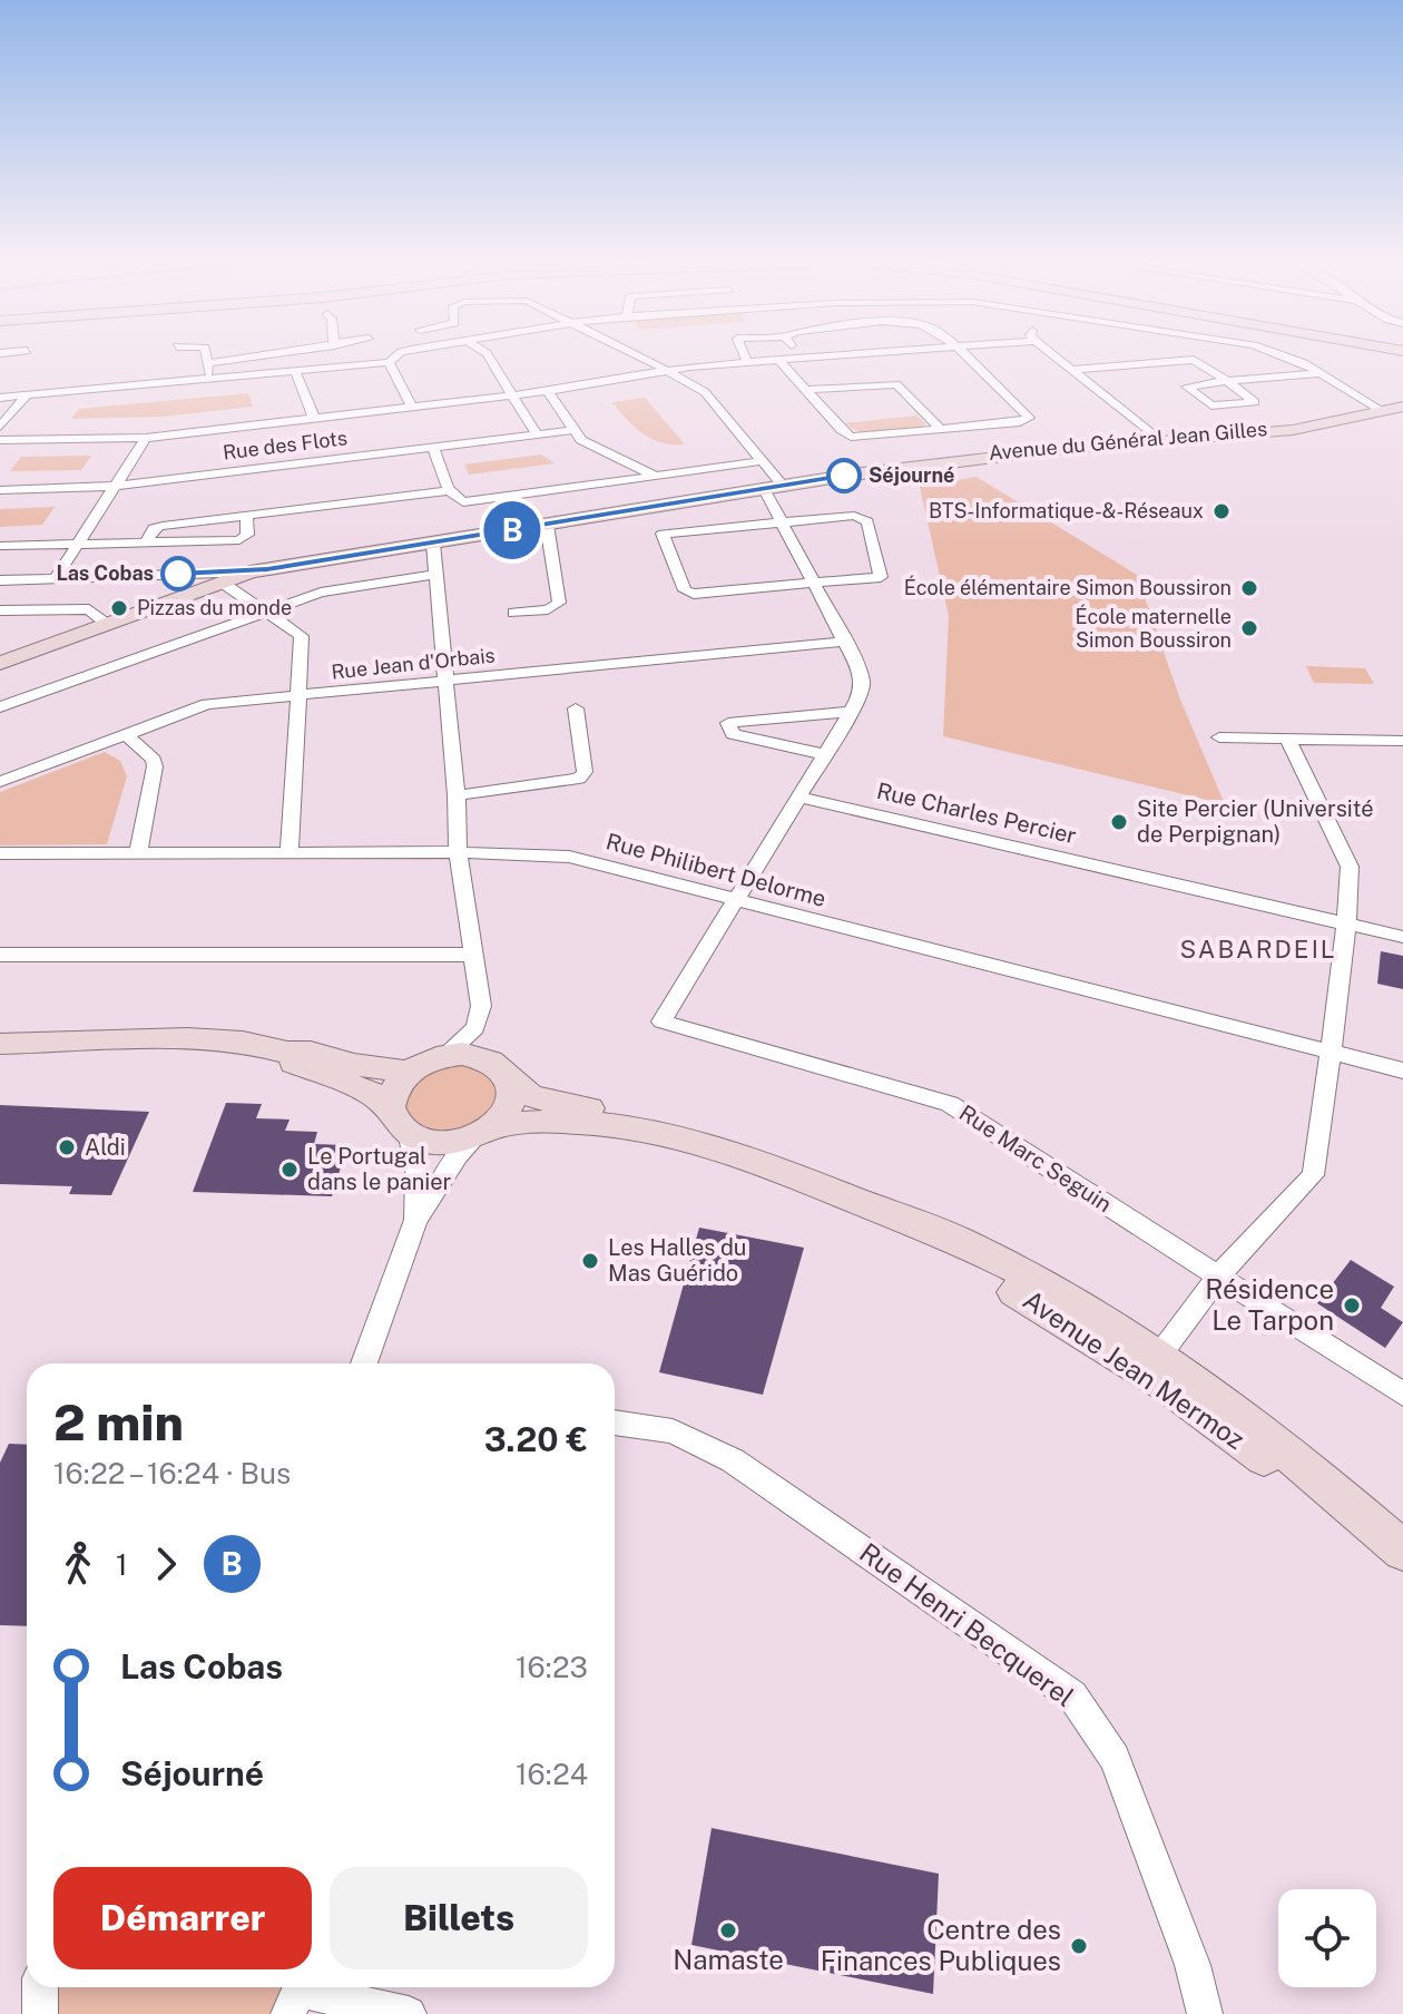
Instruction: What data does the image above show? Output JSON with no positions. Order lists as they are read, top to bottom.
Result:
{
  "streets": {
    "main road": ["Avenue du Général Jean Gilles", "Avenue Jean Mermoz"],
    "street": [
      "Rue des Flots",
      "Rue Jean d'Orbais",
      "Rue Charles Percier",
      "Rue Philibert Delorme",
      "Rue Marc Seguin",
      "Rue Henri Becquerel"
    ]
  },
  "crossings": [
    ["Rue Philibert Delorme", "Rue Marc Seguin"]
  ],
  "districts": ["SABARDEIL"],
  "places": [
    "Séjourné",
    "BTS-Informatique-&-Réseaux",
    "Las Cobas",
    "École élémentaire Simon Boussiron",
    "Pizzas du monde",
    "École maternelle Simon Boussiron",
    "Site Percier (Université de Perpignan)",
    "Aldi",
    "Le Portugal dans le panier",
    "Les Halles du Mas Guérido",
    "Résidence Le Tarpon",
    "Namaste",
    "Centre des Finances Publiques"
  ],
  "lines": ["bus line B"],
  "page": {
    "on_map": "B",
    "heading": ["2 min", "16:22 – 16:24 · Bus", "3.20 €"],
    "legs": ["1", "B"],
    "list": [
      {
        "name": "Las Cobas",
        "value": "16:23"
      },
      {
        "name": "Séjourné",
        "value": "16:24"
      }
    ],
    "buttons": ["Démarrer", "Billets"]
  }
}
